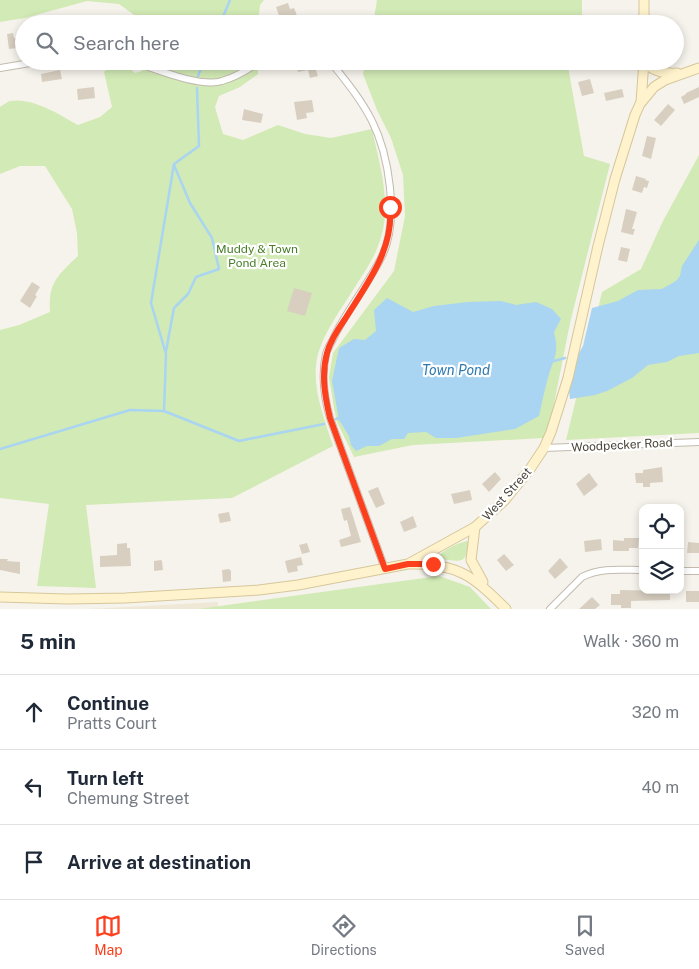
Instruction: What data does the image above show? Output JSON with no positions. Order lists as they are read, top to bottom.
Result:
{
  "streets": {
    "street": ["Woodpecker Road", "West Street"]
  },
  "crossings": [
    ["Woodpecker Road", "West Street"]
  ],
  "water": ["Town Pond"],
  "parks": ["Muddy & Town Pond Area"],
  "page": {
    "search": "Search here",
    "heading": ["5 min", "Walk · 360 m"],
    "list": [
      ["Continue", "Pratts Court", "320 m"],
      ["Turn left", "Chemung Street", "40 m"],
      "Arrive at destination"
    ],
    "nav": ["Map", "Directions", "Saved"]
  }
}
